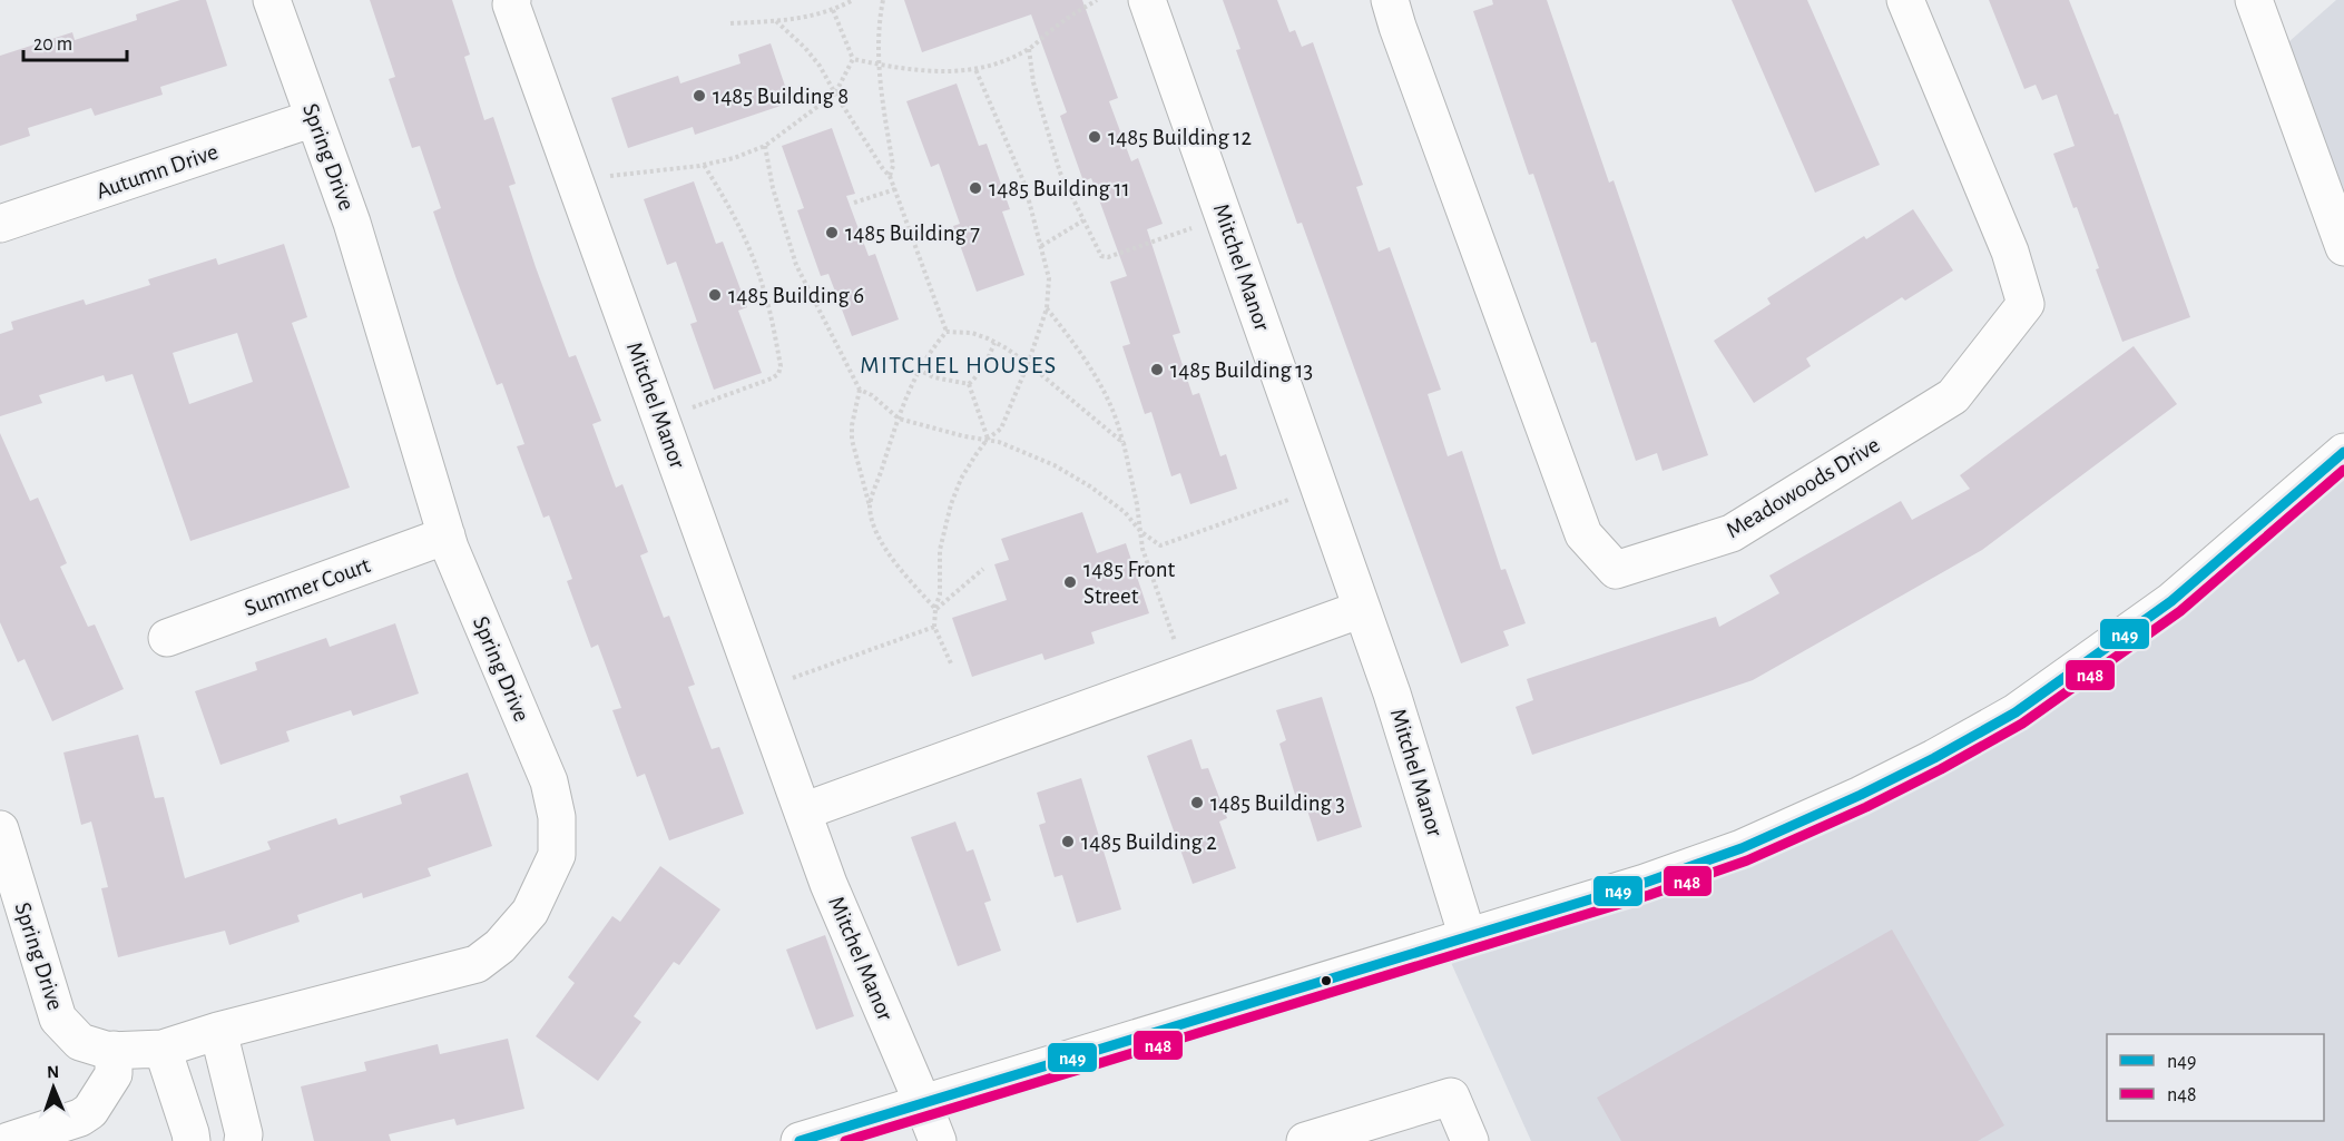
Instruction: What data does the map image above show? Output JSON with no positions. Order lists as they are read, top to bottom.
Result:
{
  "streets": {
    "street": [
      "Spring Drive",
      "Autumn Drive",
      "Mitchel Manor",
      "Meadowoods Drive",
      "Summer Court"
    ]
  },
  "crossings": [
    ["Spring Drive", "Autumn Drive"],
    ["Spring Drive", "Summer Court"]
  ],
  "districts": ["MITCHEL HOUSES"],
  "places": [
    "1485 Building 8",
    "1485 Building 12",
    "1485 Building 11",
    "1485 Building 7",
    "1485 Building 6",
    "1485 Building 13",
    "1485 Front Street",
    "1485 Building 3",
    "1485 Building 2"
  ],
  "lines": ["transit line n49", "transit line n48"],
  "legend": ["n49", "n48"],
  "scale_bar": "20 m",
  "north": "top"
}
